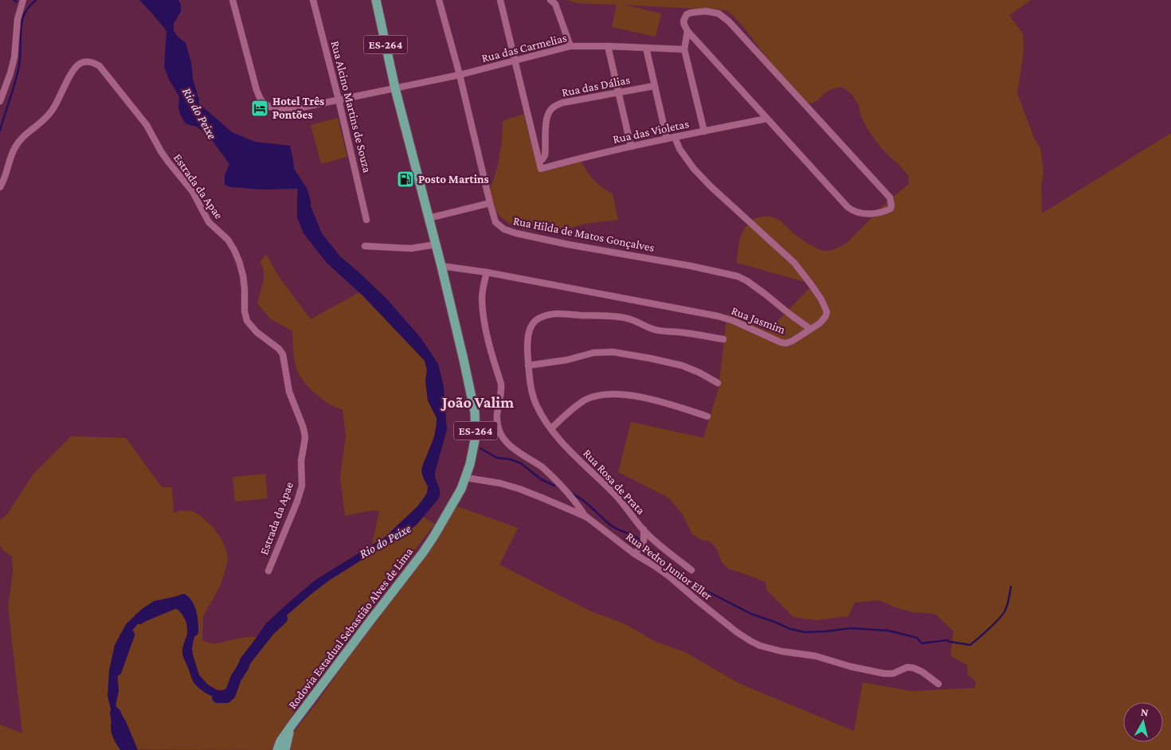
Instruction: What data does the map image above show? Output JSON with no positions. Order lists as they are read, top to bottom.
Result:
{
  "streets": {
    "main road": ["ES-264", "Rodovia Estadual Sebastião Alves de Lima"],
    "street": [
      "Rua das Carmelias",
      "Rua das Dálias",
      "Rua Alcino Martins de Souza",
      "Rua das Violetas",
      "Estrada da Apae",
      "Rua Hilda de Matos Gonçalves",
      "Rua Jasmim",
      "Rua Rosa de Prata",
      "Rua Pedro Junior Eller"
    ]
  },
  "crossings": [
    ["ES-264", "Rua das Carmelias"],
    ["ES-264", "Rodovia Estadual Sebastião Alves de Lima"],
    ["Rua das Carmelias", "Rua Alcino Martins de Souza"],
    ["Rua das Carmelias", "Rua Hilda de Matos Gonçalves"],
    ["Rua das Carmelias", "Rodovia Estadual Sebastião Alves de Lima"],
    ["Rua das Dálias", "Rua das Violetas"],
    ["Rua das Violetas", "Rua Jasmim"],
    ["Rua Hilda de Matos Gonçalves", "Rua Jasmim"],
    ["Rua Jasmim", "Rodovia Estadual Sebastião Alves de Lima"],
    ["Rua Rosa de Prata", "Rua Pedro Junior Eller"],
    ["Rua Pedro Junior Eller", "Rodovia Estadual Sebastião Alves de Lima"]
  ],
  "districts": ["João Valim"],
  "water": ["Rio do Peixe"],
  "places": {
    "hotel": ["Hotel Três Pontões"],
    "fuel station": ["Posto Martins"]
  },
  "north": "top"
}
